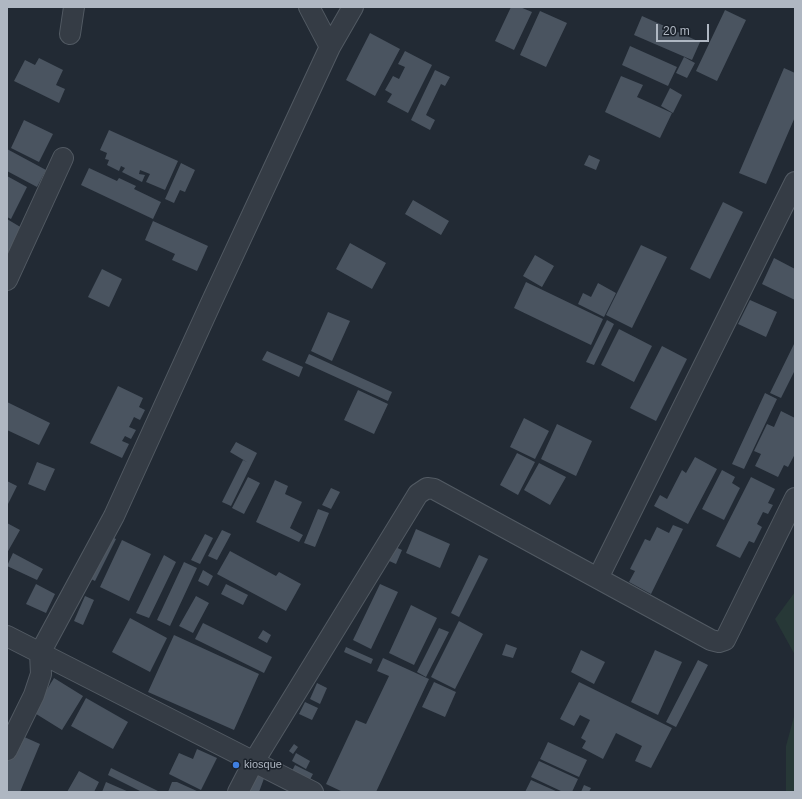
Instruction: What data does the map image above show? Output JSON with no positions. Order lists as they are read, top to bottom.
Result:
{
  "places": ["kiosque"],
  "scale_bar": "20 m"
}
